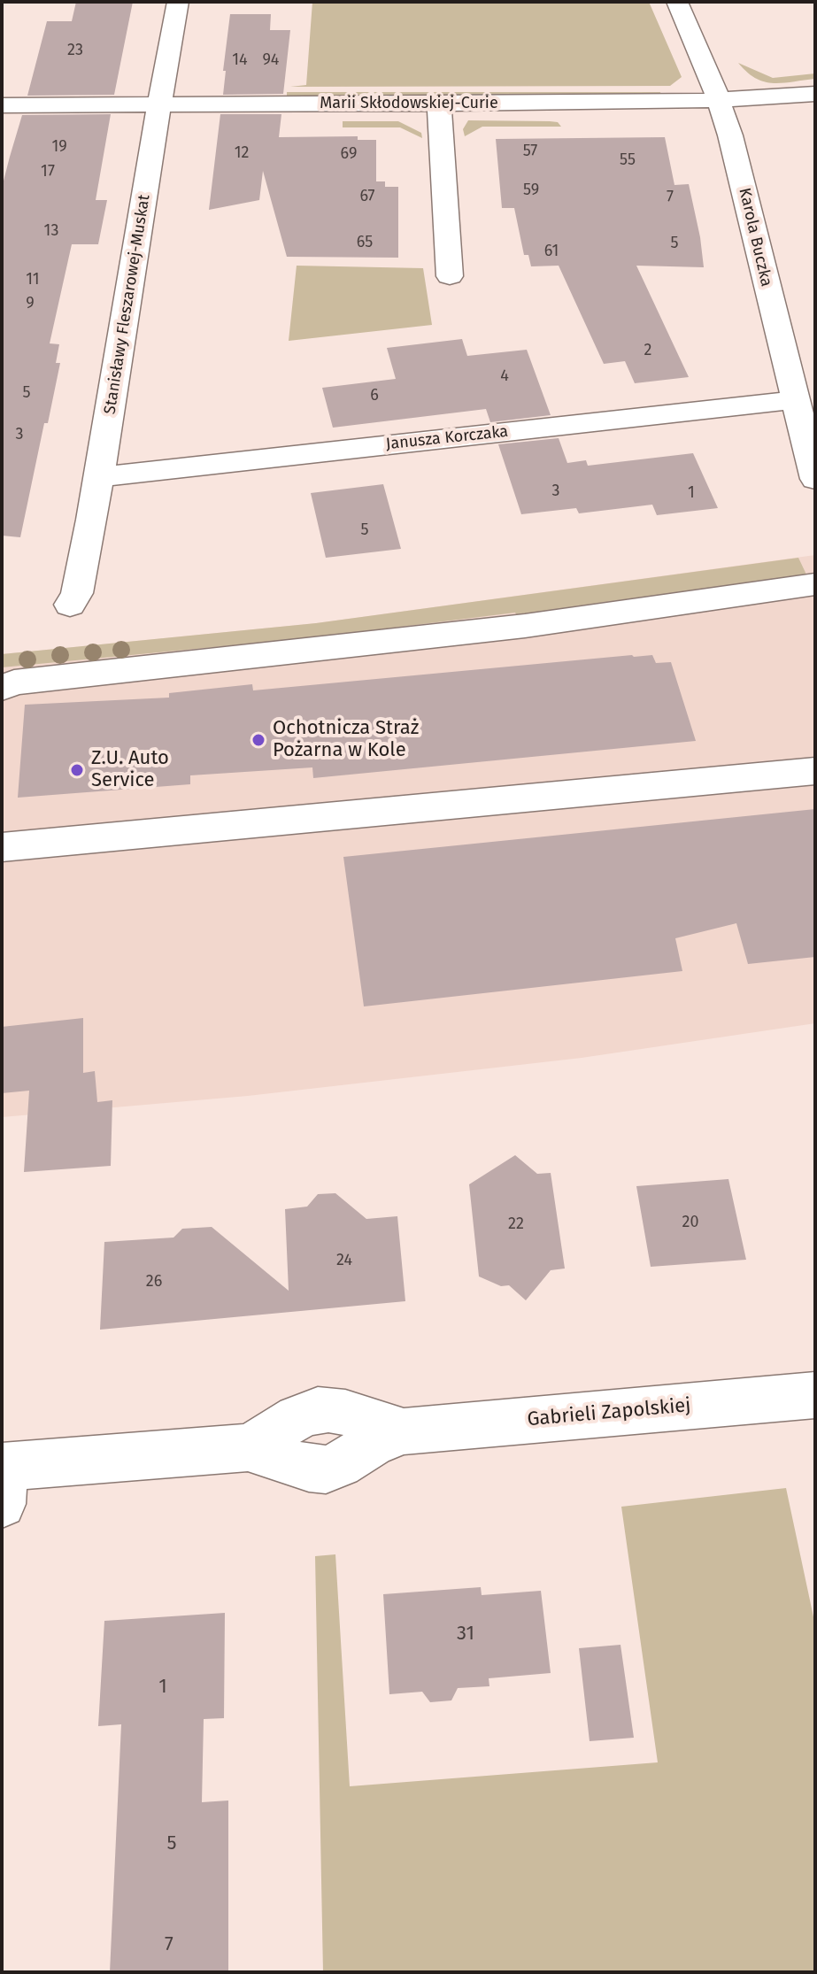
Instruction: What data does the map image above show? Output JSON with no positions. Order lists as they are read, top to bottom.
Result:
{
  "streets": {
    "street": [
      "Marii Skłodowskiej-Curie",
      "Karola Buczka",
      "Stanisławy Fleszarowej-Muskat",
      "Janusza Korczaka",
      "Gabrieli Zapolskiej"
    ]
  },
  "crossings": [
    ["Marii Skłodowskiej-Curie", "Karola Buczka"],
    ["Marii Skłodowskiej-Curie", "Stanisławy Fleszarowej-Muskat"],
    ["Karola Buczka", "Janusza Korczaka"],
    ["Stanisławy Fleszarowej-Muskat", "Janusza Korczaka"]
  ],
  "places": ["Ochotnicza Straż Pożarna w Kole", "Z.U. Auto Service"],
  "house_numbers": [
    "23",
    "14",
    "94",
    "19",
    "57",
    "12",
    "69",
    "55",
    "17",
    "59",
    "67",
    "7",
    "13",
    "65",
    "5",
    "61",
    "11",
    "9",
    "2",
    "4",
    "5",
    "6",
    "3",
    "3",
    "1",
    "5",
    "20",
    "22",
    "24",
    "26",
    "31",
    "1",
    "5",
    "7"
  ]
}
